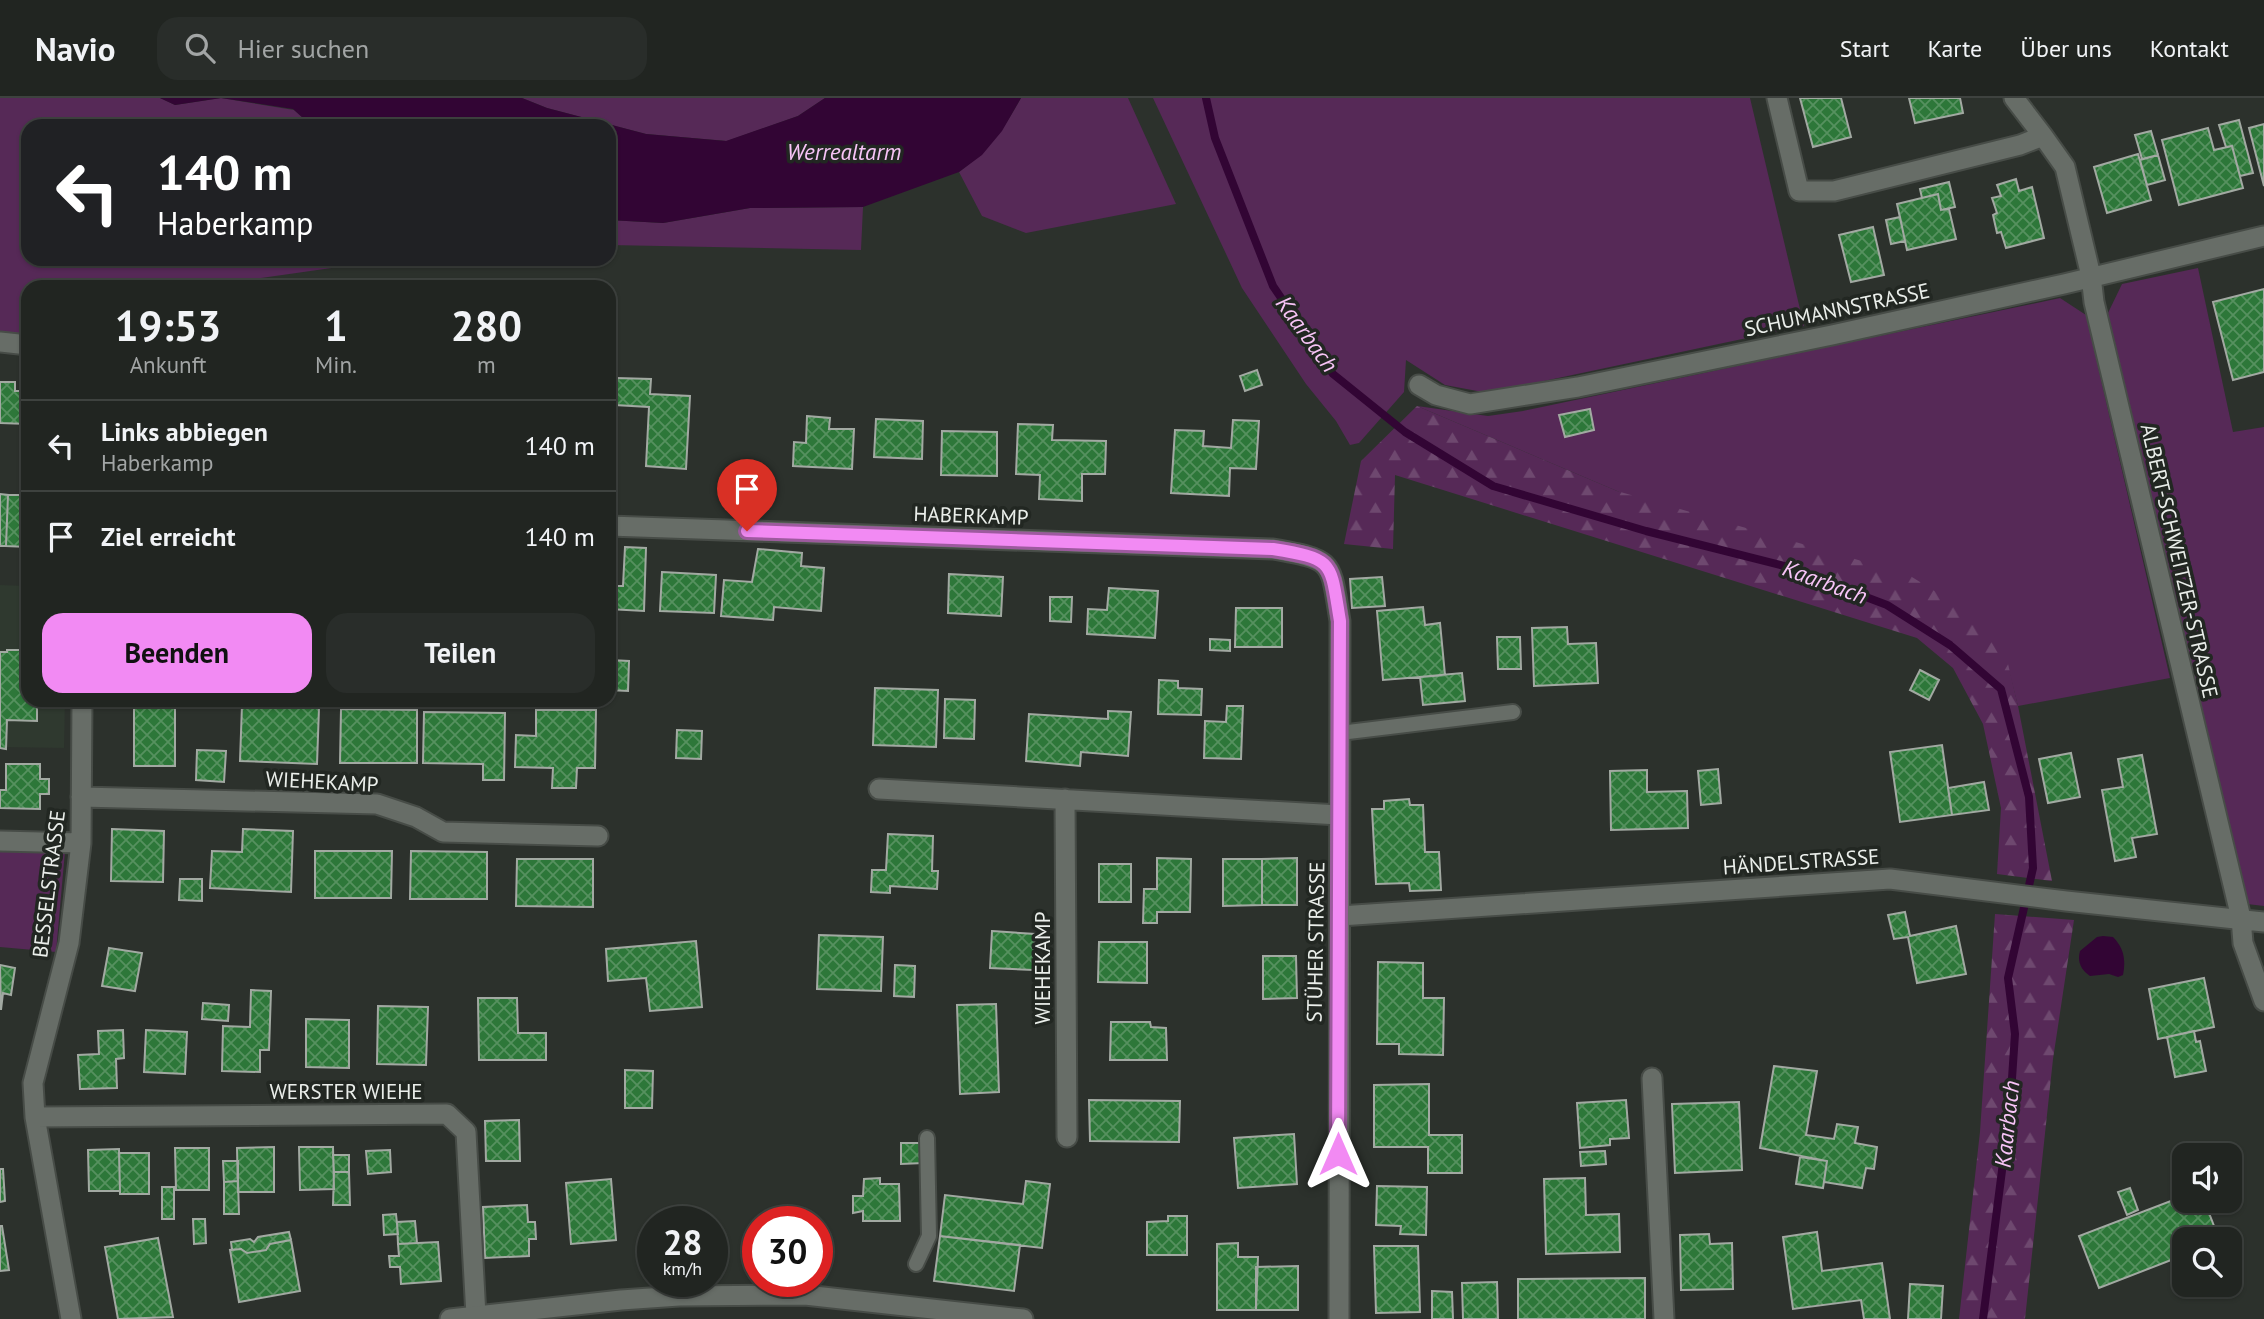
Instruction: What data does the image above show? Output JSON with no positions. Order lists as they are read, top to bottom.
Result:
{
  "streets": {
    "street": [
      "SCHUMANNSTRASSE",
      "HABERKAMP",
      "ALBERT-SCHWEITZER-STRASSE",
      "WIEHEKAMP",
      "HÄNDELSTRASSE",
      "BESSELSTRASSE",
      "STÜHER STRASSE",
      "WERSTER WIEHE"
    ]
  },
  "crossings": [
    ["SCHUMANNSTRASSE", "ALBERT-SCHWEITZER-STRASSE"],
    ["HABERKAMP", "STÜHER STRASSE"],
    ["ALBERT-SCHWEITZER-STRASSE", "HÄNDELSTRASSE"],
    ["WIEHEKAMP", "BESSELSTRASSE"],
    ["HÄNDELSTRASSE", "STÜHER STRASSE"],
    ["BESSELSTRASSE", "WERSTER WIEHE"]
  ],
  "water": ["Werrealtarm", "Kaarbach"],
  "page": {
    "header": "Navio",
    "search": "Hier suchen",
    "nav": [
      "Start",
      "Karte",
      "Über uns",
      "Kontakt"
    ],
    "turn": ["140 m", "Haberkamp"],
    "eta": [
      "19:53",
      "Ankunft",
      "1",
      "Min.",
      "280",
      "m"
    ],
    "list": [
      {
        "name": "Links abbiegen",
        "note": "Haberkamp",
        "value": "140 m"
      },
      {
        "name": "Ziel erreicht",
        "value": "140 m"
      }
    ],
    "buttons": ["Beenden", "Teilen"],
    "speed": "28 km/h",
    "limit": "30"
  }
}
